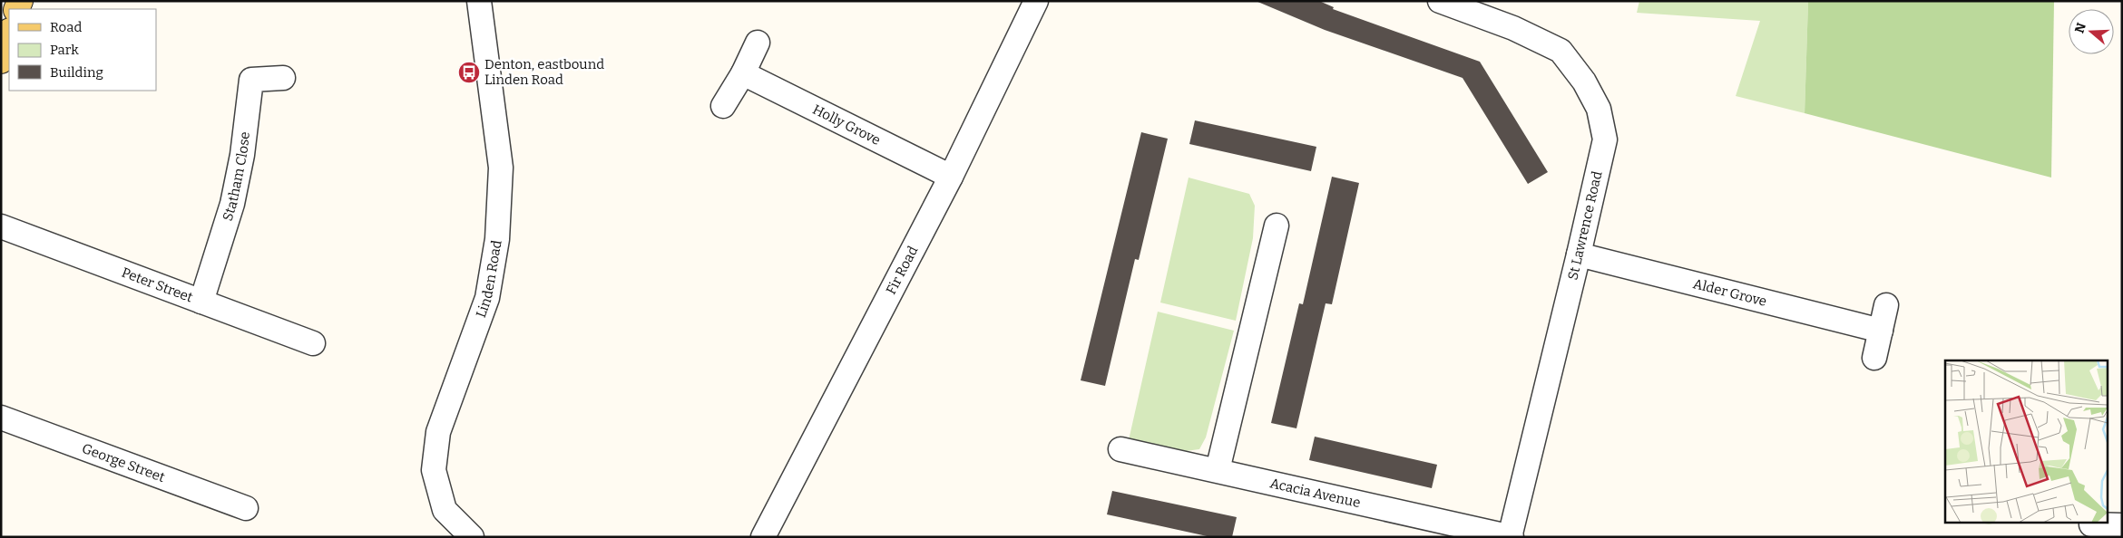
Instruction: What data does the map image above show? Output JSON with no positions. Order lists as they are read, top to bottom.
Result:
{
  "streets": {
    "street": [
      "Holly Grove",
      "Statham Close",
      "St Lawrence Road",
      "Fir Road",
      "Linden Road",
      "Peter Street",
      "Alder Grove",
      "George Street",
      "Acacia Avenue"
    ]
  },
  "crossings": [
    ["Holly Grove", "Fir Road"],
    ["Statham Close", "Peter Street"],
    ["St Lawrence Road", "Alder Grove"],
    ["St Lawrence Road", "Acacia Avenue"]
  ],
  "places": {
    "bus stop": ["Denton, eastbound Linden Road"]
  },
  "legend": ["Road", "Park", "Building"],
  "north": "left"
}
